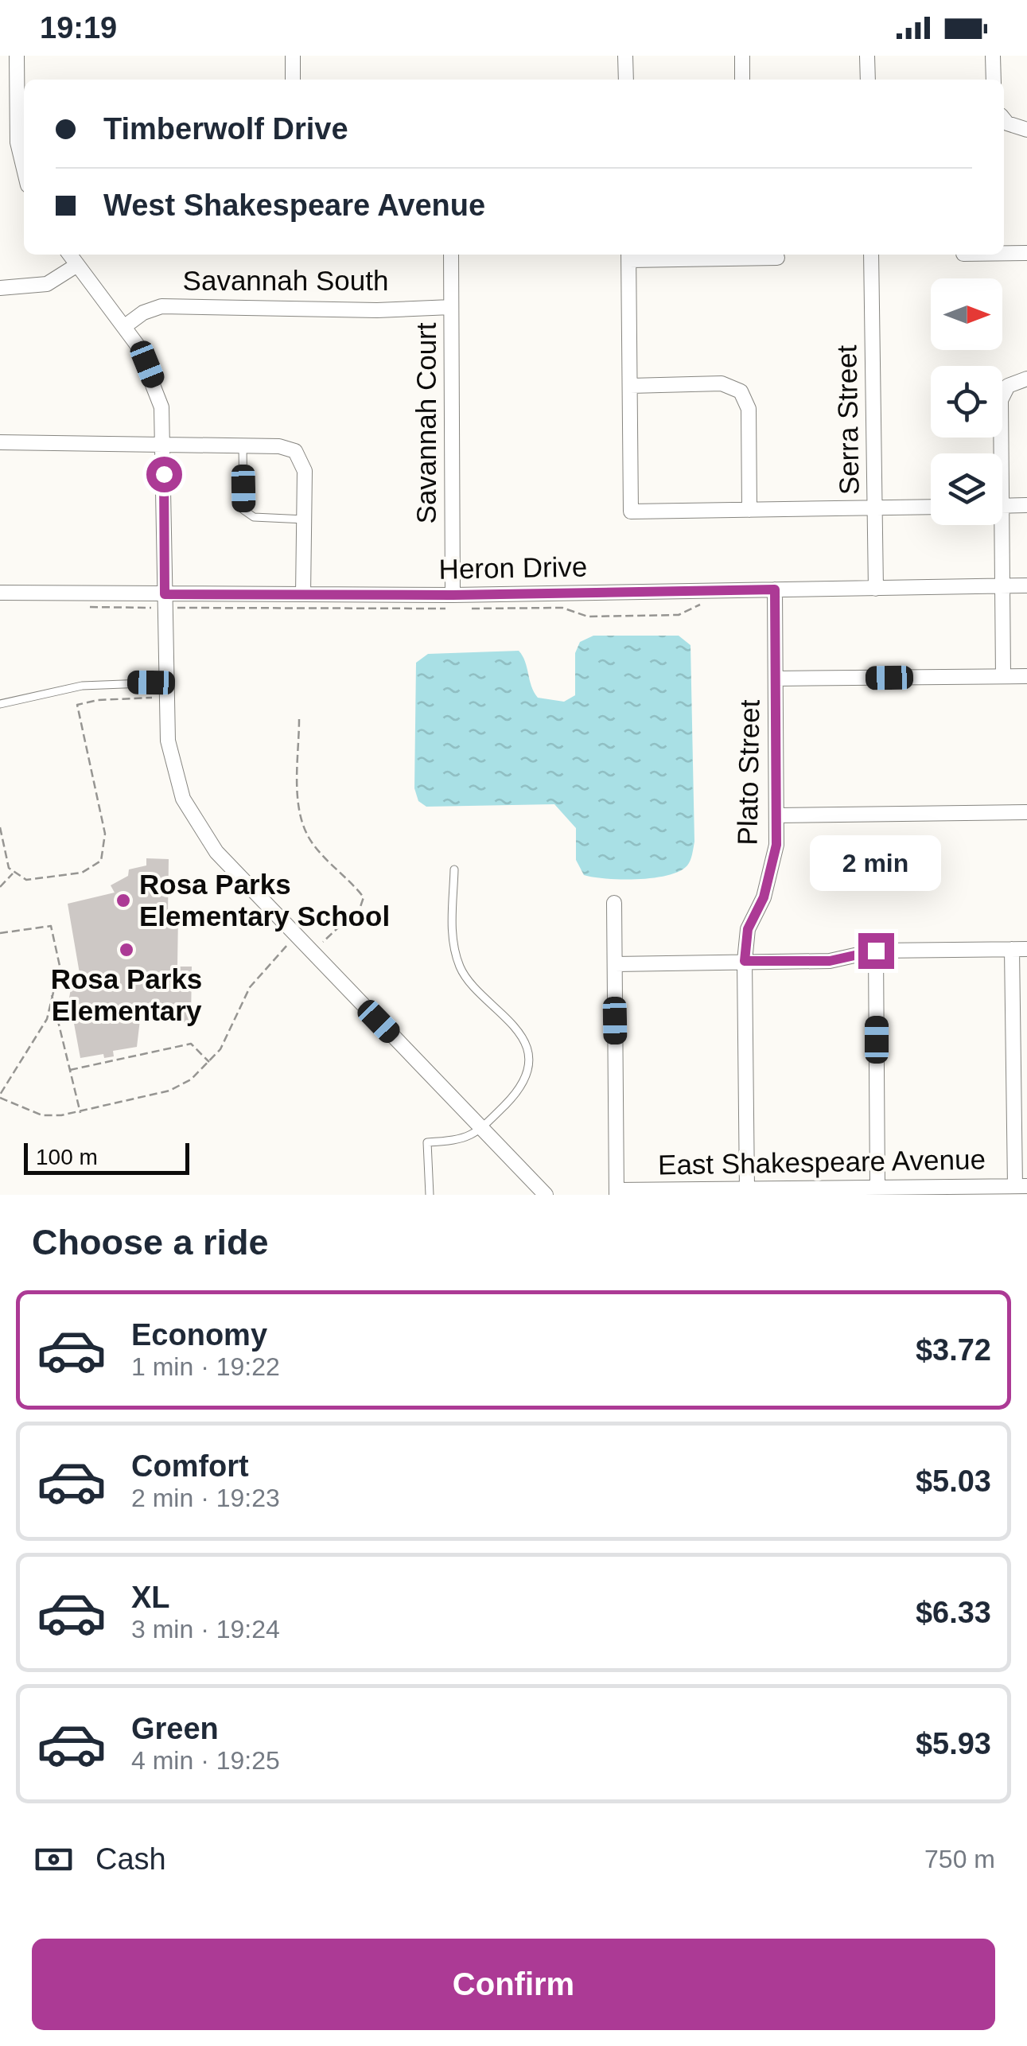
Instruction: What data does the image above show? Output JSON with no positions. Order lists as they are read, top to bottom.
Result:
{
  "streets": {
    "street": [
      "Savannah South",
      "Serra Street",
      "Savannah Court",
      "Heron Drive",
      "Plato Street",
      "East Shakespeare Avenue"
    ]
  },
  "crossings": [
    ["Savannah South", "Savannah Court"],
    ["Serra Street", "Heron Drive"],
    ["Savannah Court", "Heron Drive"],
    ["Heron Drive", "Plato Street"],
    ["Plato Street", "East Shakespeare Avenue"]
  ],
  "places": ["Rosa Parks Elementary School", "Rosa Parks Elementary"],
  "scale_bar": "100 m",
  "north": "right",
  "page": {
    "status": "19:19",
    "banner": ["Timberwolf Drive", "West Shakespeare Avenue"],
    "bubble": "2 min",
    "scale": "100 m",
    "heading": "Choose a ride",
    "list": [
      {
        "name": "Economy",
        "note": "1 min · 19:22",
        "value": "$3.72"
      },
      {
        "name": "Comfort",
        "note": "2 min · 19:23",
        "value": "$5.03"
      },
      {
        "name": "XL",
        "note": "3 min · 19:24",
        "value": "$6.33"
      },
      {
        "name": "Green",
        "note": "4 min · 19:25",
        "value": "$5.93"
      }
    ],
    "pay": ["Cash", "750 m"],
    "buttons": "Confirm"
  }
}
